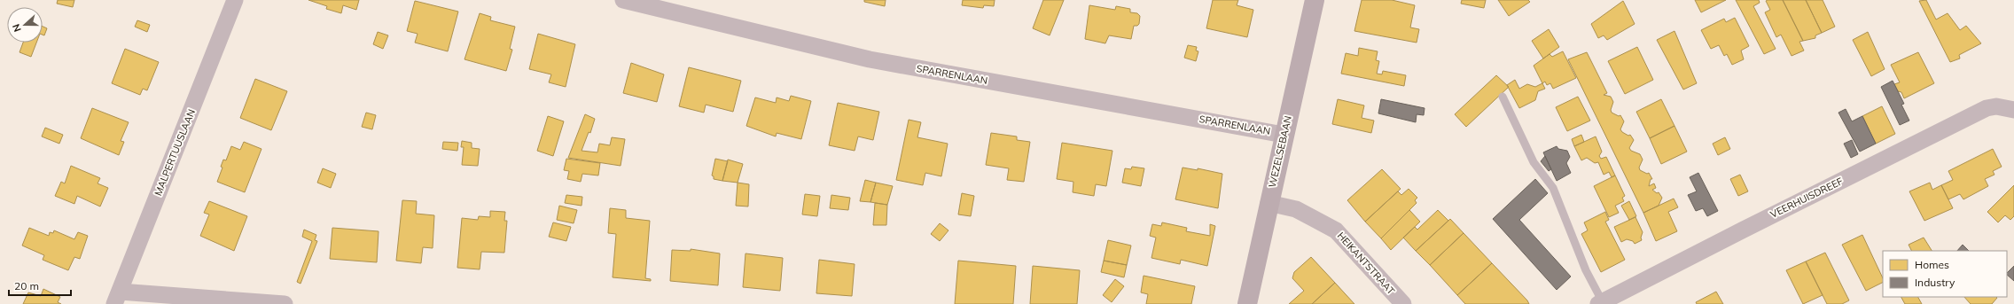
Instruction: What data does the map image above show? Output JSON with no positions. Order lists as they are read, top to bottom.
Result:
{
  "streets": {
    "street": [
      "SPARRENLAAN",
      "WEZELSEBAAN",
      "MALPERTUUSLAAN",
      "VEERHUISDREEF",
      "HEIKANTSTRAAT"
    ]
  },
  "crossings": [
    ["SPARRENLAAN", "WEZELSEBAAN"],
    ["WEZELSEBAAN", "HEIKANTSTRAAT"]
  ],
  "legend": ["Homes", "Industry"],
  "scale_bar": "20 m",
  "north": "left"
}
